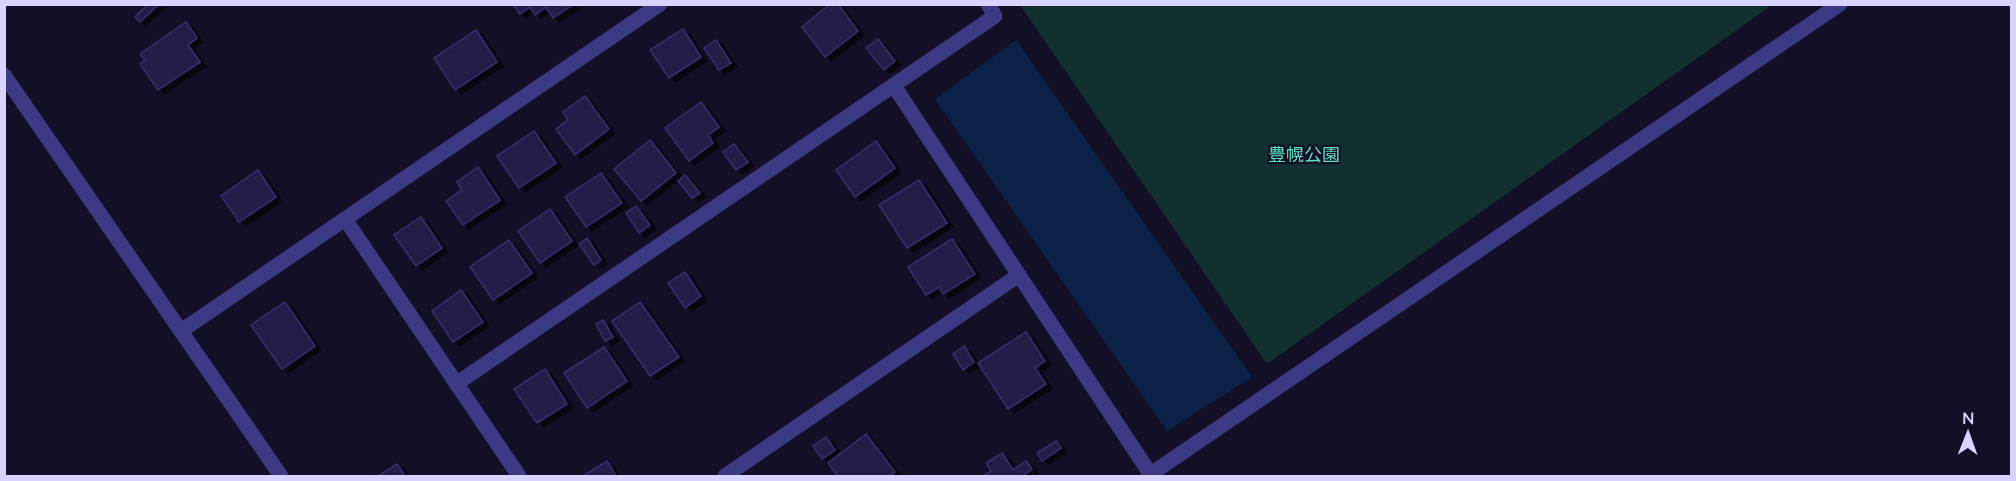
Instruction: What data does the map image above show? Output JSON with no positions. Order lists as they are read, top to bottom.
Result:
{
  "parks": ["豊幌公園"],
  "north": "top"
}
